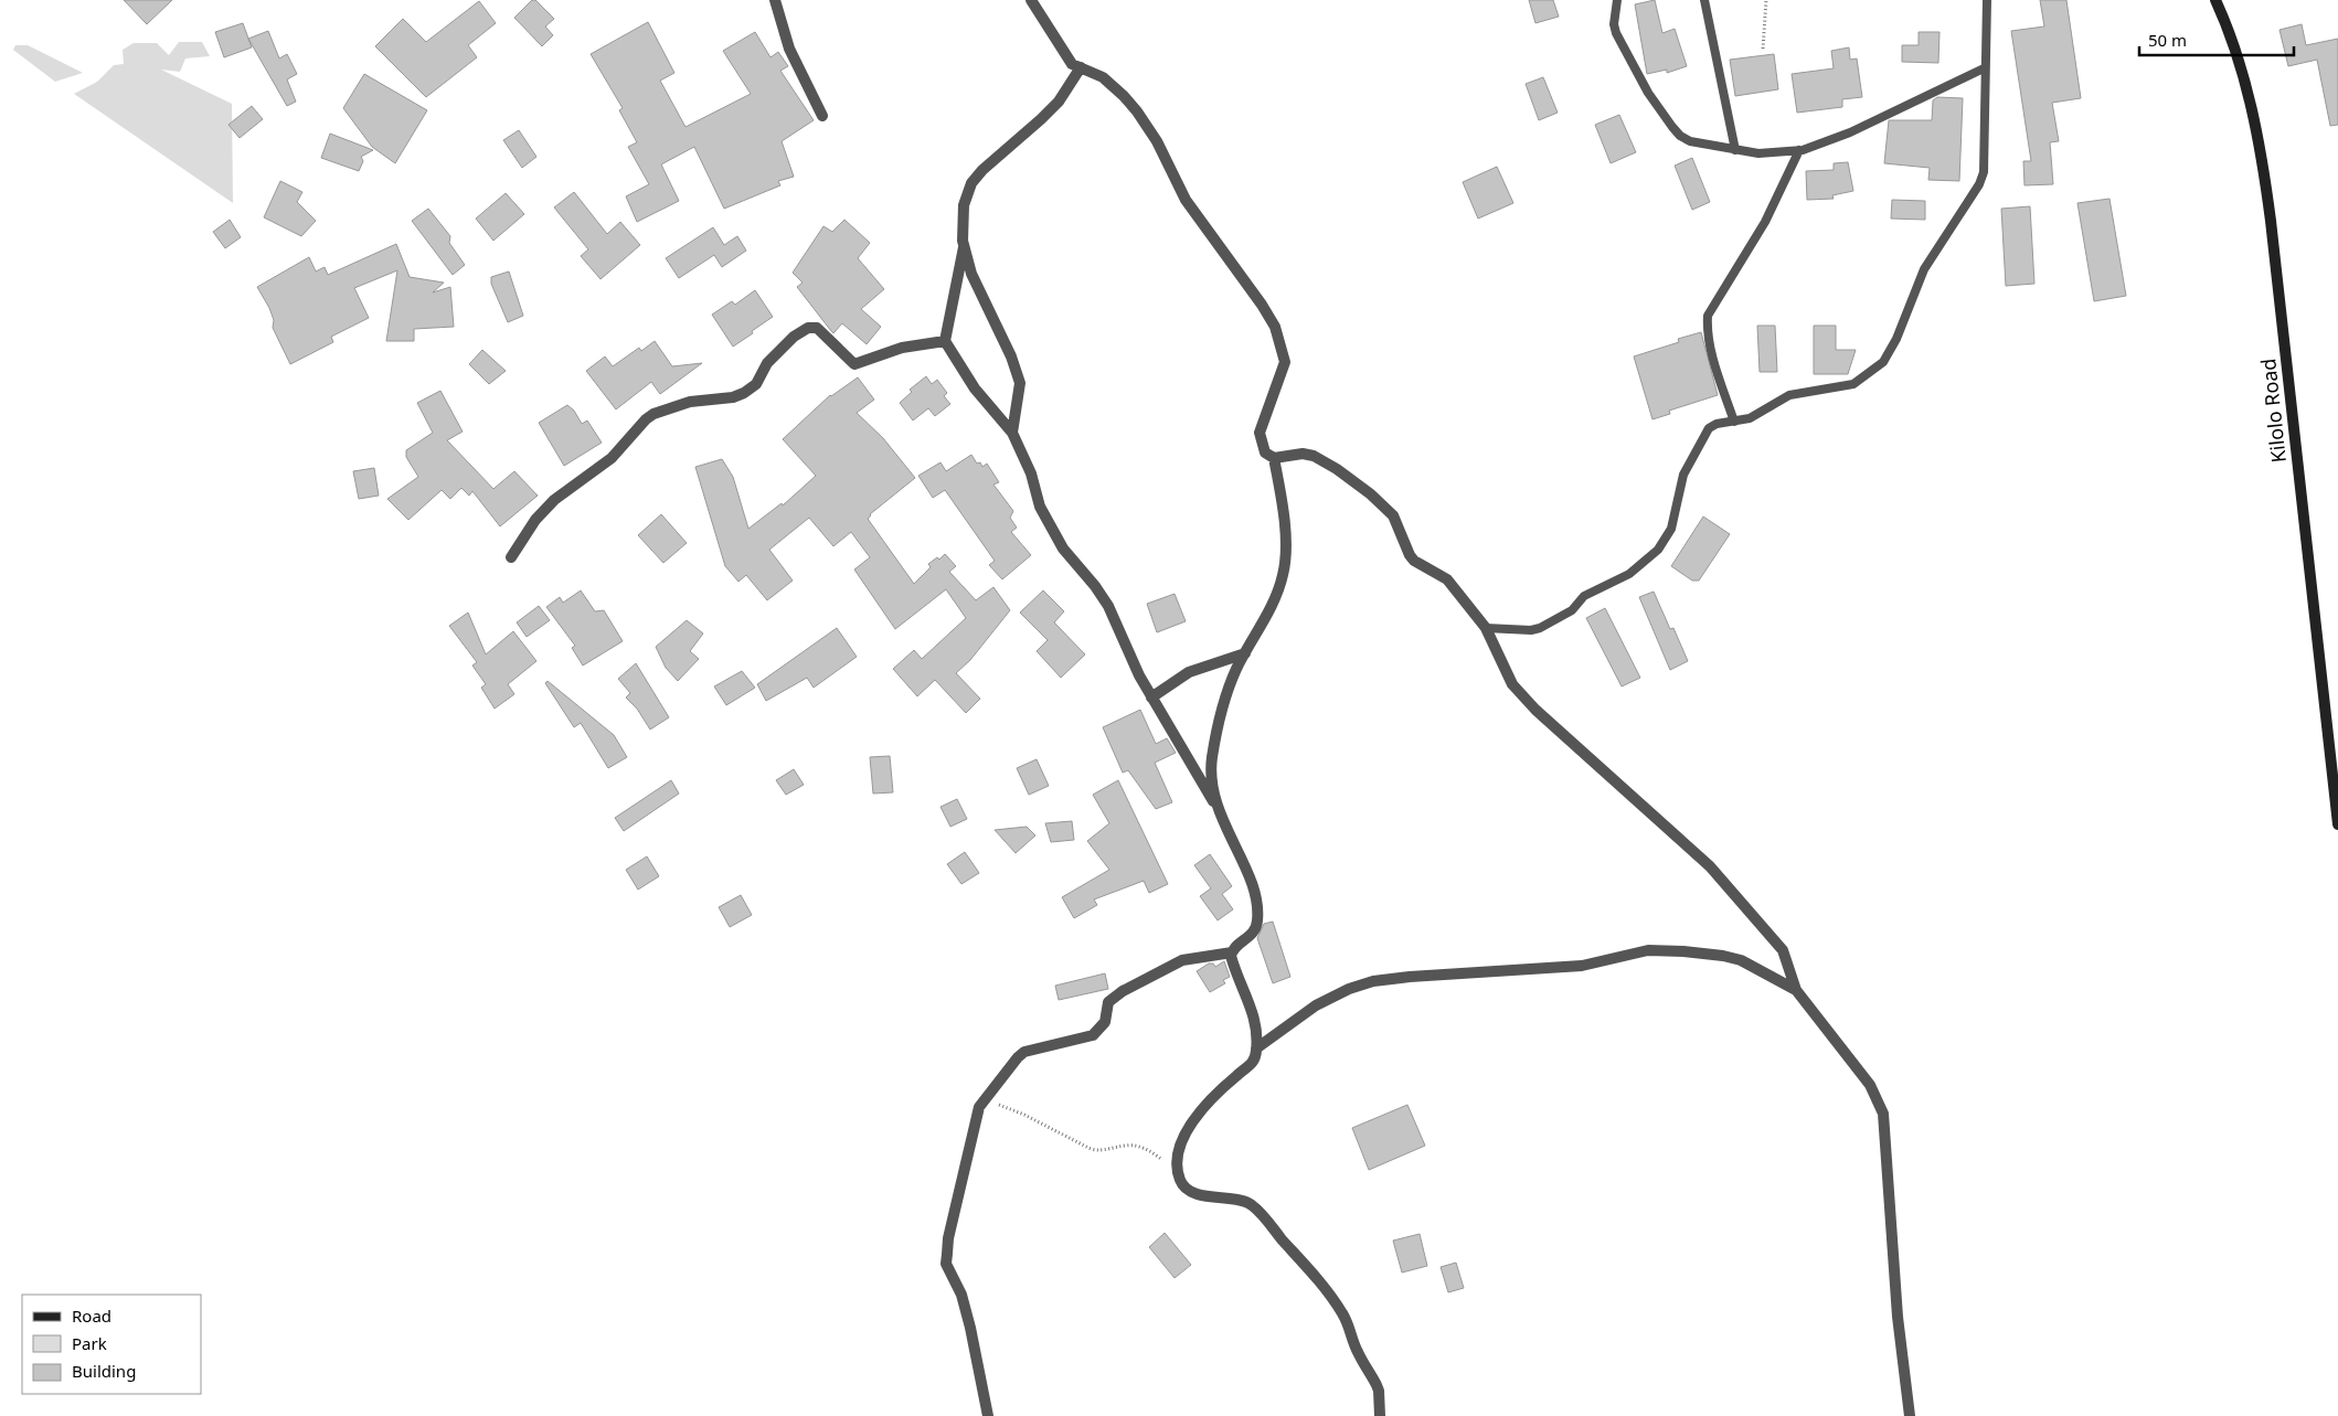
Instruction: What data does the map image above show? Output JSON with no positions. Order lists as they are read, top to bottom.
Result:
{
  "streets": {
    "main road": ["Kilolo Road"]
  },
  "legend": ["Road", "Park", "Building"],
  "scale_bar": "50 m"
}
